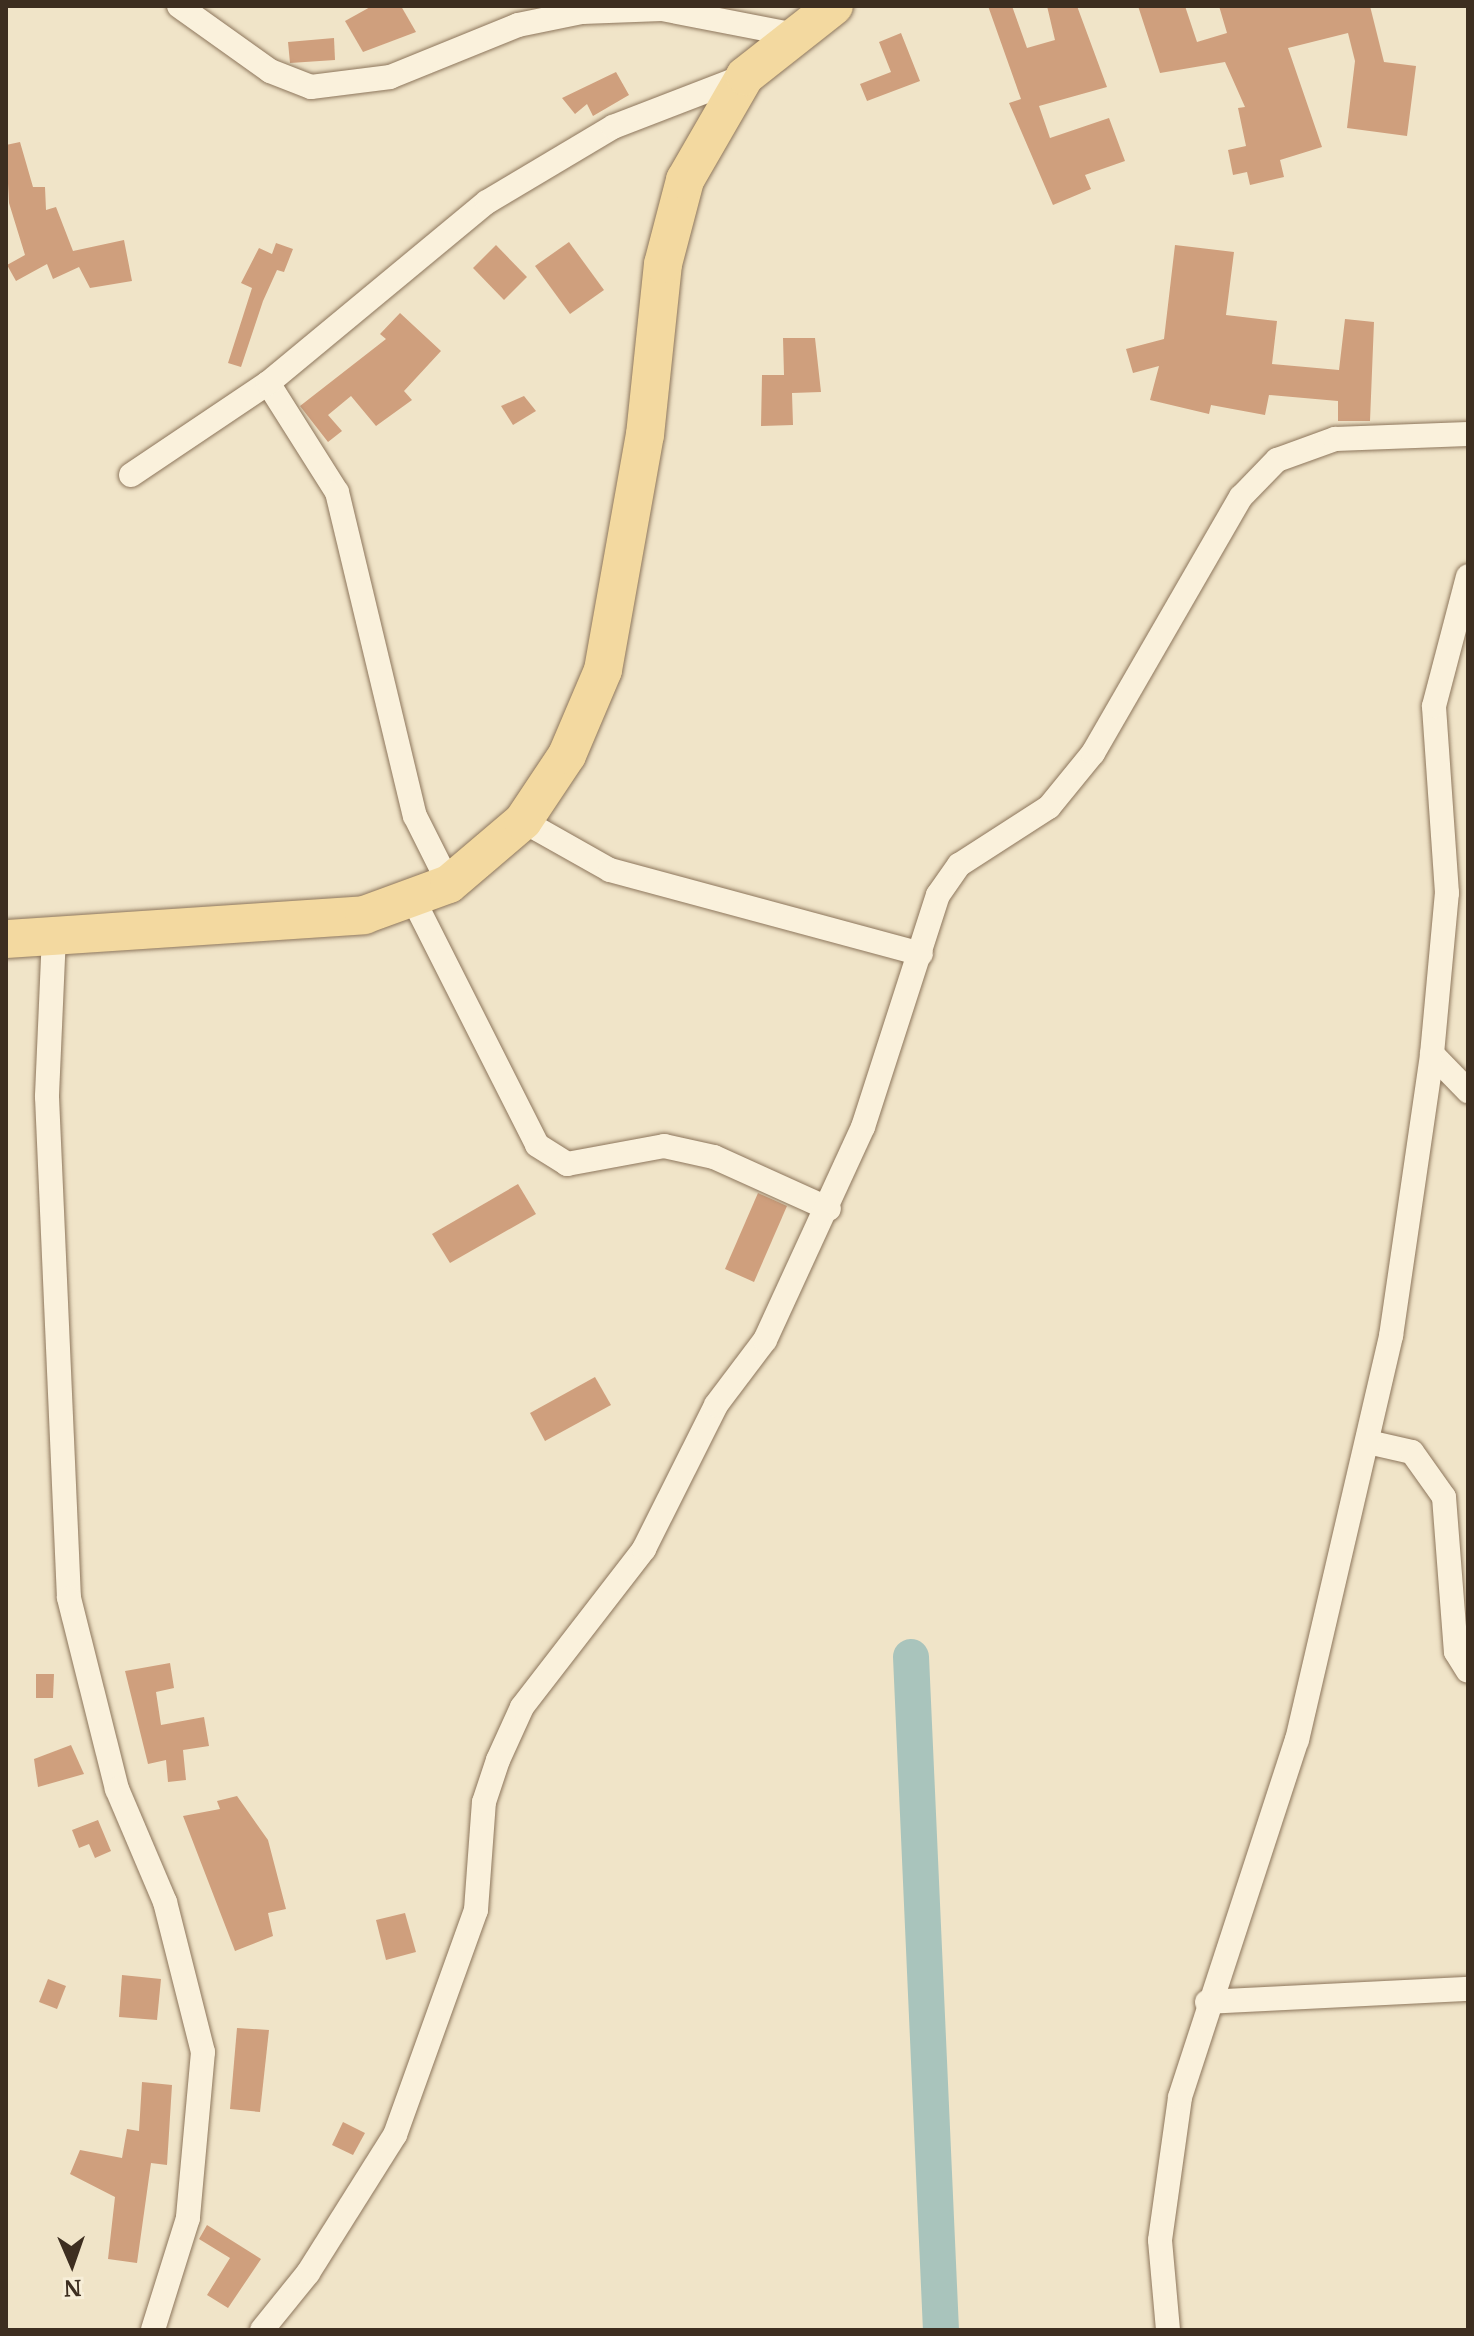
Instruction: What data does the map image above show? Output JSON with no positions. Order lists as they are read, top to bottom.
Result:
{
  "north": "bottom"
}
